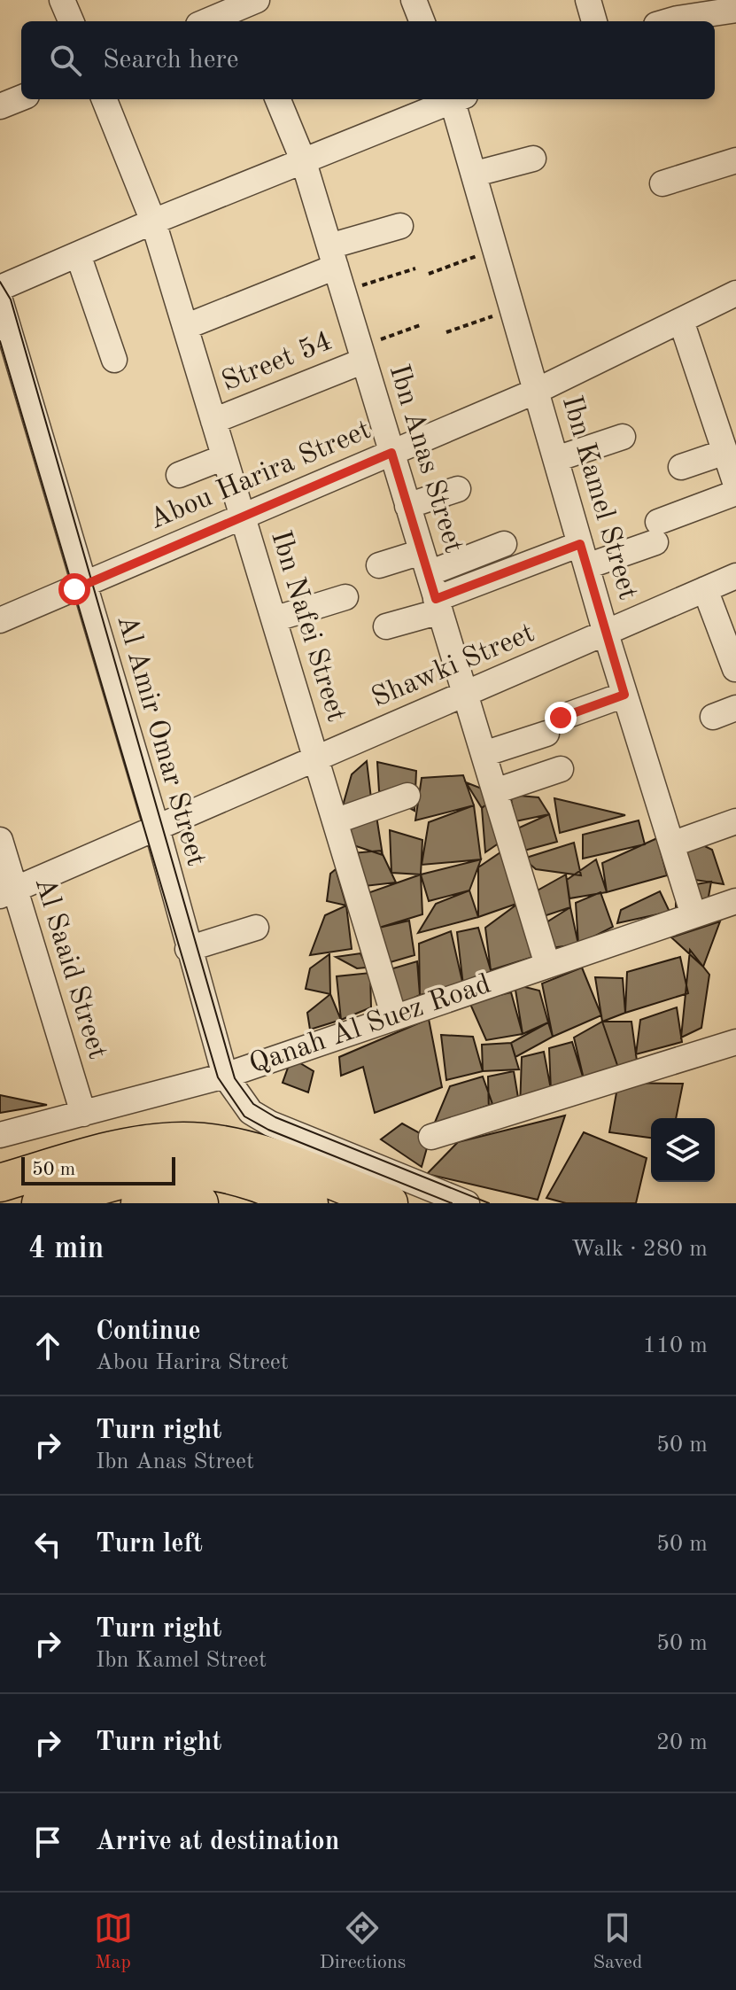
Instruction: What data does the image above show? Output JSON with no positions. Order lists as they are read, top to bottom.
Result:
{
  "streets": {
    "street": [
      "Street 54",
      "Ibn Anas Street",
      "Abou Harira Street",
      "Ibn Kamel Street",
      "Ibn Nafei Street",
      "Shawki Street",
      "Al Amir Omar Street",
      "Al Saaid Street",
      "Qanah Al Suez Road"
    ]
  },
  "crossings": [
    ["Street 54", "Ibn Anas Street"],
    ["Street 54", "Ibn Nafei Street"],
    ["Ibn Anas Street", "Abou Harira Street"],
    ["Ibn Anas Street", "Shawki Street"],
    ["Ibn Anas Street", "Qanah Al Suez Road"],
    ["Abou Harira Street", "Ibn Kamel Street"],
    ["Abou Harira Street", "Ibn Nafei Street"],
    ["Abou Harira Street", "Al Amir Omar Street"],
    ["Ibn Kamel Street", "Shawki Street"],
    ["Ibn Kamel Street", "Qanah Al Suez Road"],
    ["Ibn Nafei Street", "Shawki Street"],
    ["Ibn Nafei Street", "Qanah Al Suez Road"],
    ["Shawki Street", "Al Amir Omar Street"],
    ["Shawki Street", "Al Saaid Street"],
    ["Al Amir Omar Street", "Qanah Al Suez Road"],
    ["Al Saaid Street", "Qanah Al Suez Road"]
  ],
  "scale_bar": "50 m",
  "page": {
    "search": "Search here",
    "scale": "50 m",
    "heading": ["4 min", "Walk · 280 m"],
    "list": [
      ["Continue", "Abou Harira Street", "110 m"],
      ["Turn right", "Ibn Anas Street", "50 m"],
      ["Turn left", "50 m"],
      ["Turn right", "Ibn Kamel Street", "50 m"],
      ["Turn right", "20 m"],
      "Arrive at destination"
    ],
    "nav": ["Map", "Directions", "Saved"]
  }
}
